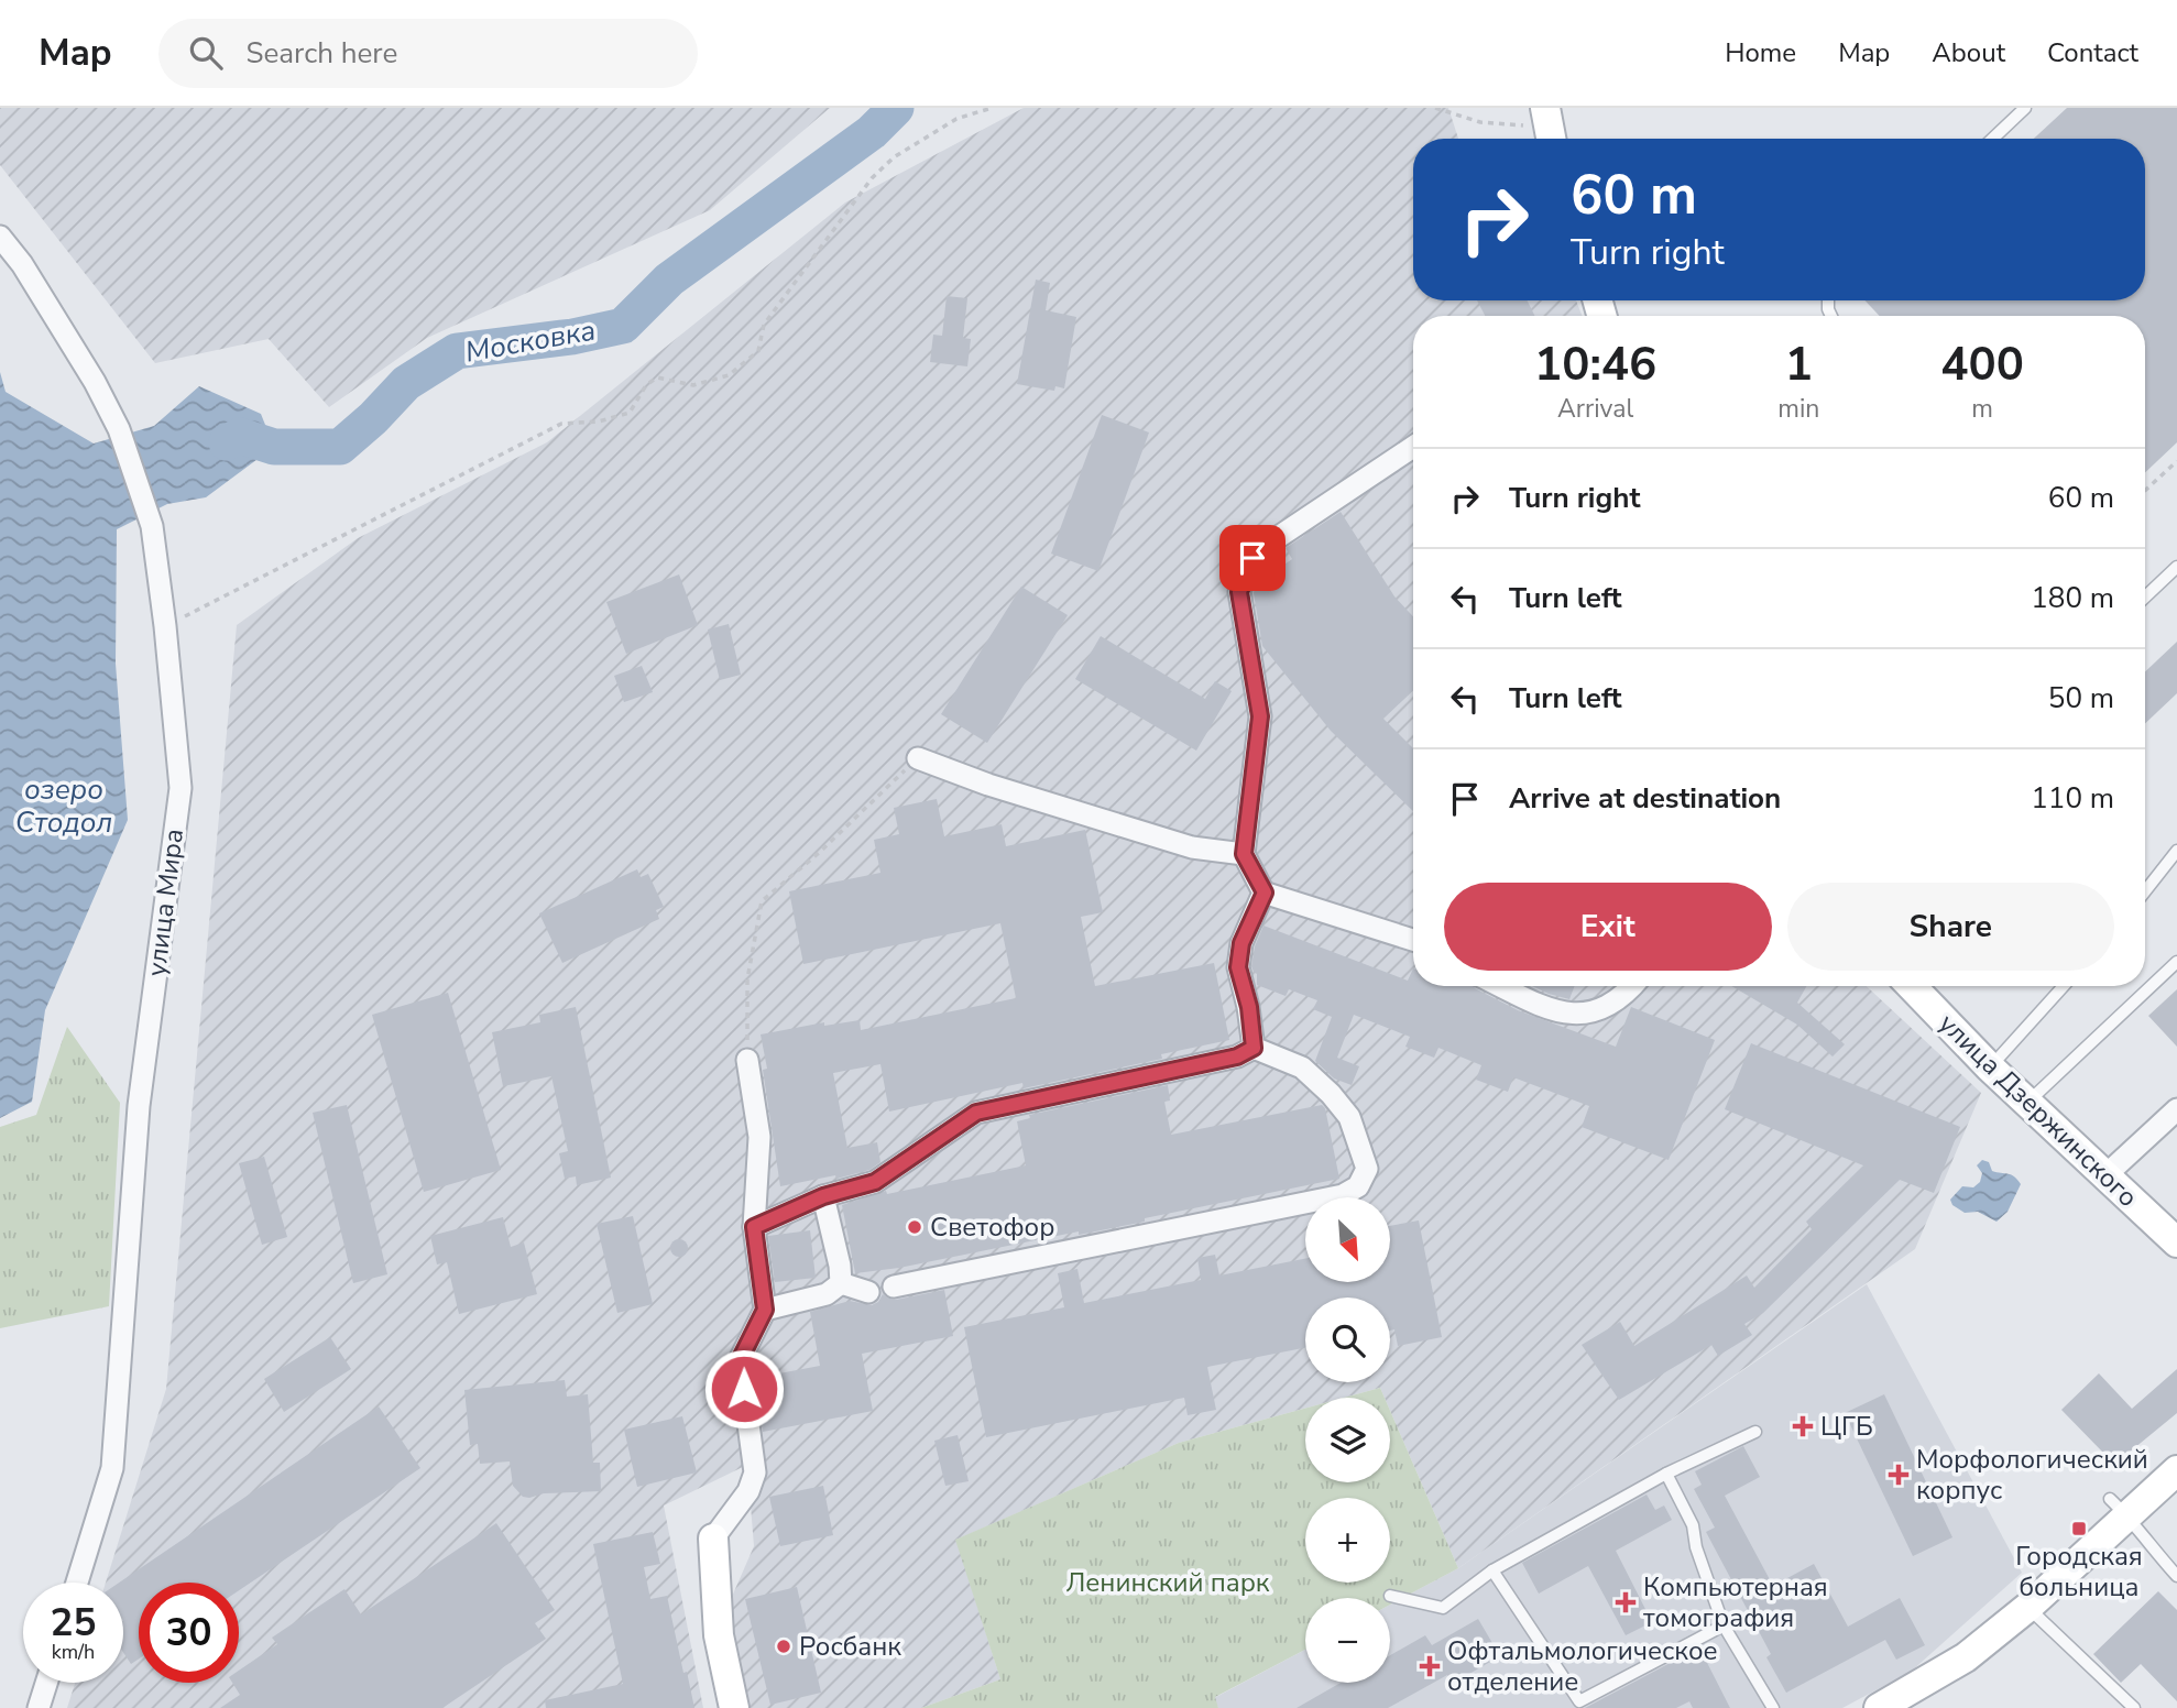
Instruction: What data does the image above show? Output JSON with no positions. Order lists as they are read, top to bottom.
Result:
{
  "streets": {
    "main road": ["улица Дзержинского"],
    "street": ["улица Мира"]
  },
  "water": ["Московка", "озеро Стодол"],
  "parks": ["Ленинский парк"],
  "places": {
    "other": ["Светофор", "Росбанк"],
    "health": [
      "ЦГБ",
      "Морфологический корпус",
      "Компьютерная томография",
      "Офтальмологическое отделение"
    ],
    "transit": ["Городская больница"]
  },
  "north": "bottom right",
  "page": {
    "header": "Map",
    "search": "Search here",
    "nav": [
      "Home",
      "Map",
      "About",
      "Contact"
    ],
    "turn": ["60 m", "Turn right"],
    "eta": [
      "10:46",
      "Arrival",
      "1",
      "min",
      "400",
      "m"
    ],
    "list": [
      {
        "name": "Turn right",
        "value": "60 m"
      },
      {
        "name": "Turn left",
        "value": "180 m"
      },
      {
        "name": "Turn left",
        "value": "50 m"
      },
      {
        "name": "Arrive at destination",
        "value": "110 m"
      }
    ],
    "buttons": ["Exit", "Share"],
    "map_buttons": ["+", "−"],
    "speed": "25 km/h",
    "limit": "30"
  }
}
